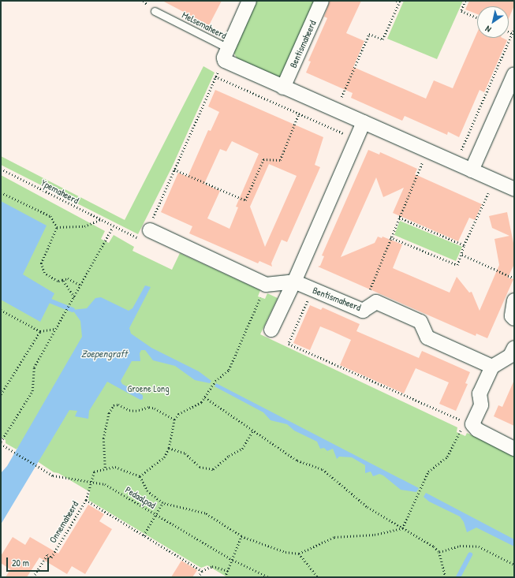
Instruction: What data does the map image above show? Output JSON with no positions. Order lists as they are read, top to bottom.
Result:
{
  "streets": {
    "street": ["Bentismaheerd"],
    "lane": ["Melsemaheerd"],
    "path": ["Ypemaheerd", "Pedaalpad", "Onnemaheerd"]
  },
  "crossings": [
    ["Pedaalpad", "Onnemaheerd"]
  ],
  "water": ["Zoepengraft"],
  "parks": ["Groene Long"],
  "scale_bar": "20 m",
  "north": "bottom left"
}
